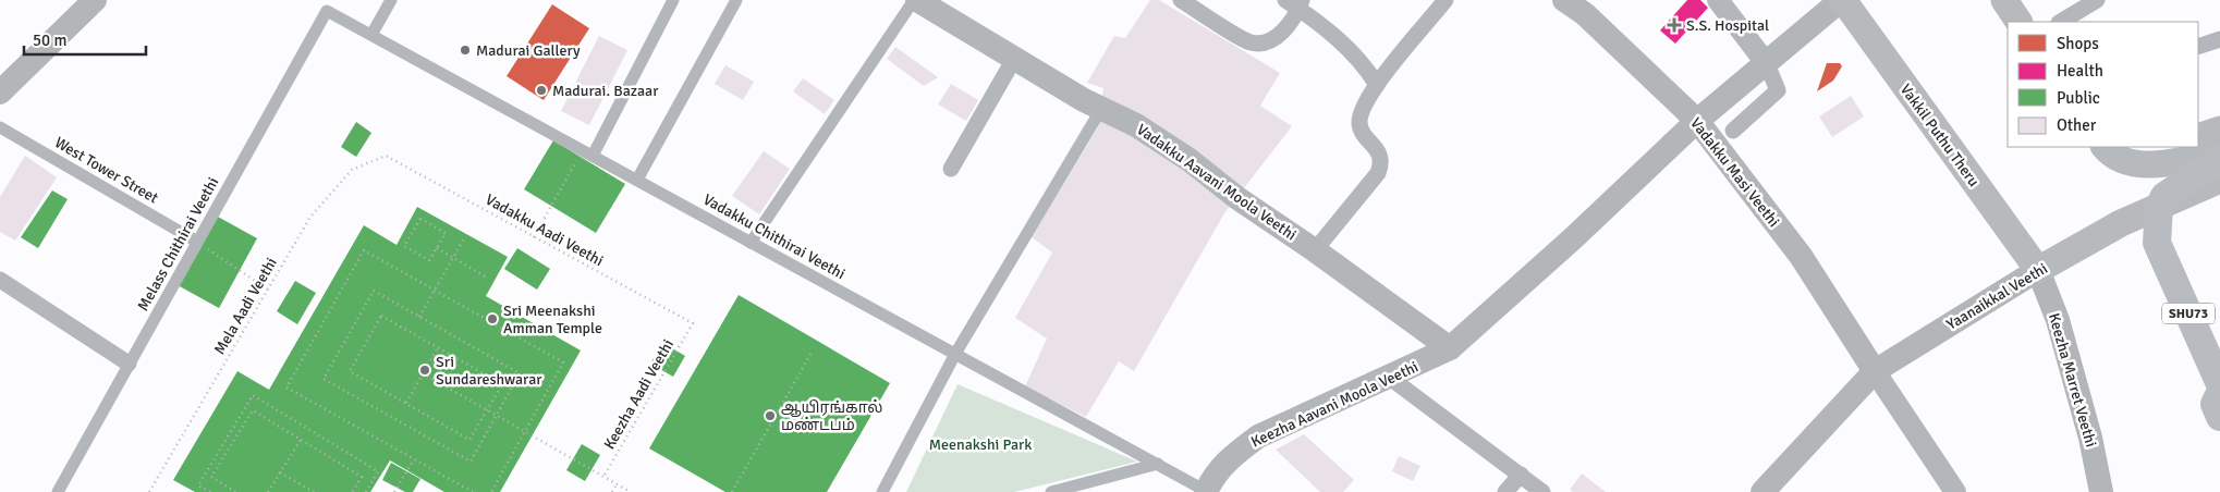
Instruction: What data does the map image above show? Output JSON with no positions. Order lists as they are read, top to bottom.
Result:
{
  "streets": {
    "highway": ["SHU73"],
    "main road": [
      "Vakkil Puthu Theru",
      "Vadakku Masi Veethi",
      "Vadakku Aavani Moola Veethi",
      "Yaanaikkal Veethi",
      "Keezha Marret Veethi",
      "Keezha Aavani Moola Veethi"
    ],
    "street": ["West Tower Street", "Vadakku Chithirai Veethi", "Melass Chithirai Veethi"],
    "path": ["Vadakku Aadi Veethi", "Mela Aadi Veethi", "Keezha Aadi Veethi"]
  },
  "crossings": [
    ["Vakkil Puthu Theru", "Yaanaikkal Veethi"],
    ["Vakkil Puthu Theru", "Keezha Marret Veethi"],
    ["Vakkil Puthu Theru", "Keezha Aavani Moola Veethi"],
    ["West Tower Street", "Melass Chithirai Veethi"],
    ["Vadakku Masi Veethi", "Yaanaikkal Veethi"],
    ["Vadakku Masi Veethi", "Keezha Aavani Moola Veethi"],
    ["Vadakku Aavani Moola Veethi", "Keezha Aavani Moola Veethi"],
    ["Vadakku Aadi Veethi", "Mela Aadi Veethi"],
    ["Vadakku Aadi Veethi", "Keezha Aadi Veethi"],
    ["Vadakku Chithirai Veethi", "Melass Chithirai Veethi"],
    ["Vadakku Chithirai Veethi", "Keezha Aavani Moola Veethi"],
    ["Yaanaikkal Veethi", "SHU73"],
    ["Yaanaikkal Veethi", "Keezha Marret Veethi"]
  ],
  "parks": ["Meenakshi Park"],
  "places": {
    "health": ["S.S. Hospital"],
    "other": [
      "Madurai Gallery",
      "Madurai. Bazaar",
      "Sri Meenakshi Amman Temple",
      "Sri Sundareshwarar",
      "ஆயிரங்கால் மண்டபம்"
    ]
  },
  "legend": [
    "Shops",
    "Health",
    "Public",
    "Other"
  ],
  "scale_bar": "50 m"
}
